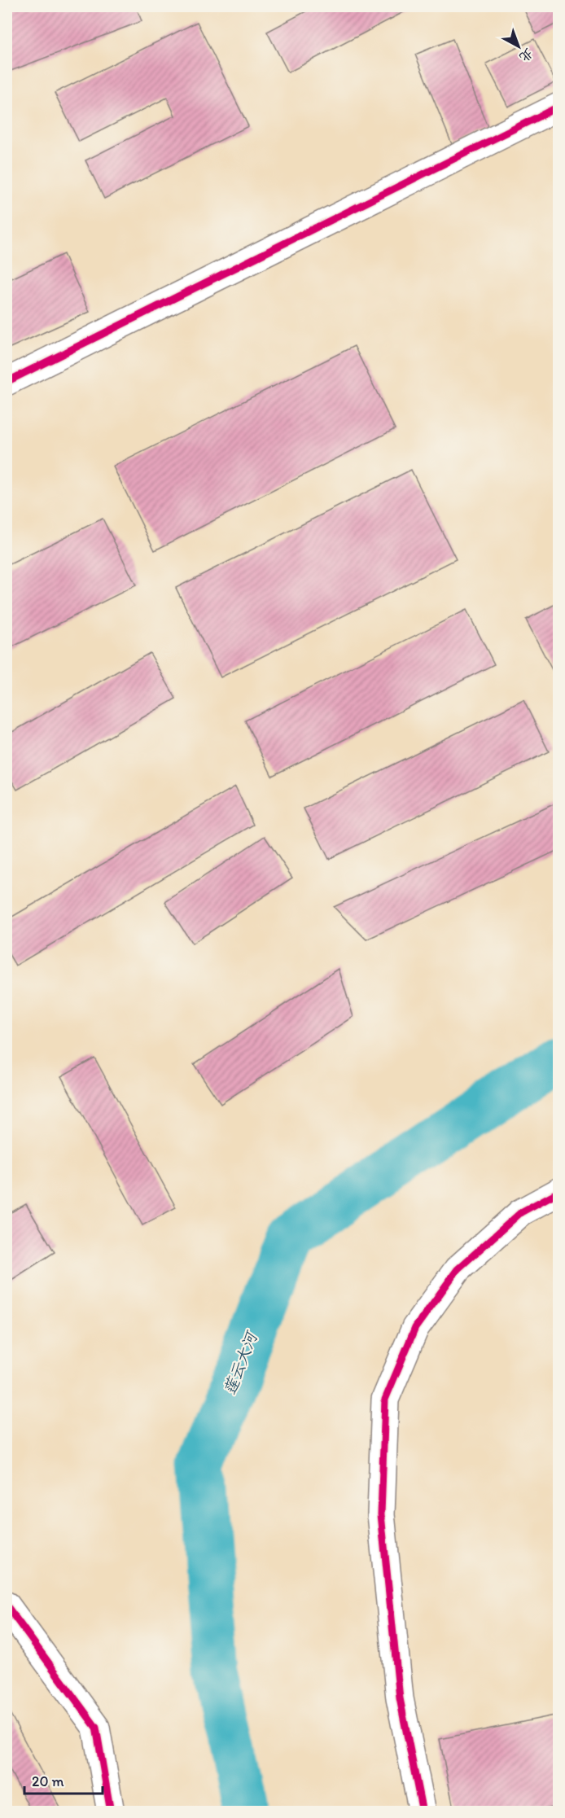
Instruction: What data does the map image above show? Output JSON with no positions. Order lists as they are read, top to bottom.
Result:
{
  "water": ["莲云大河"],
  "scale_bar": "20 m",
  "north": "bottom right"
}
